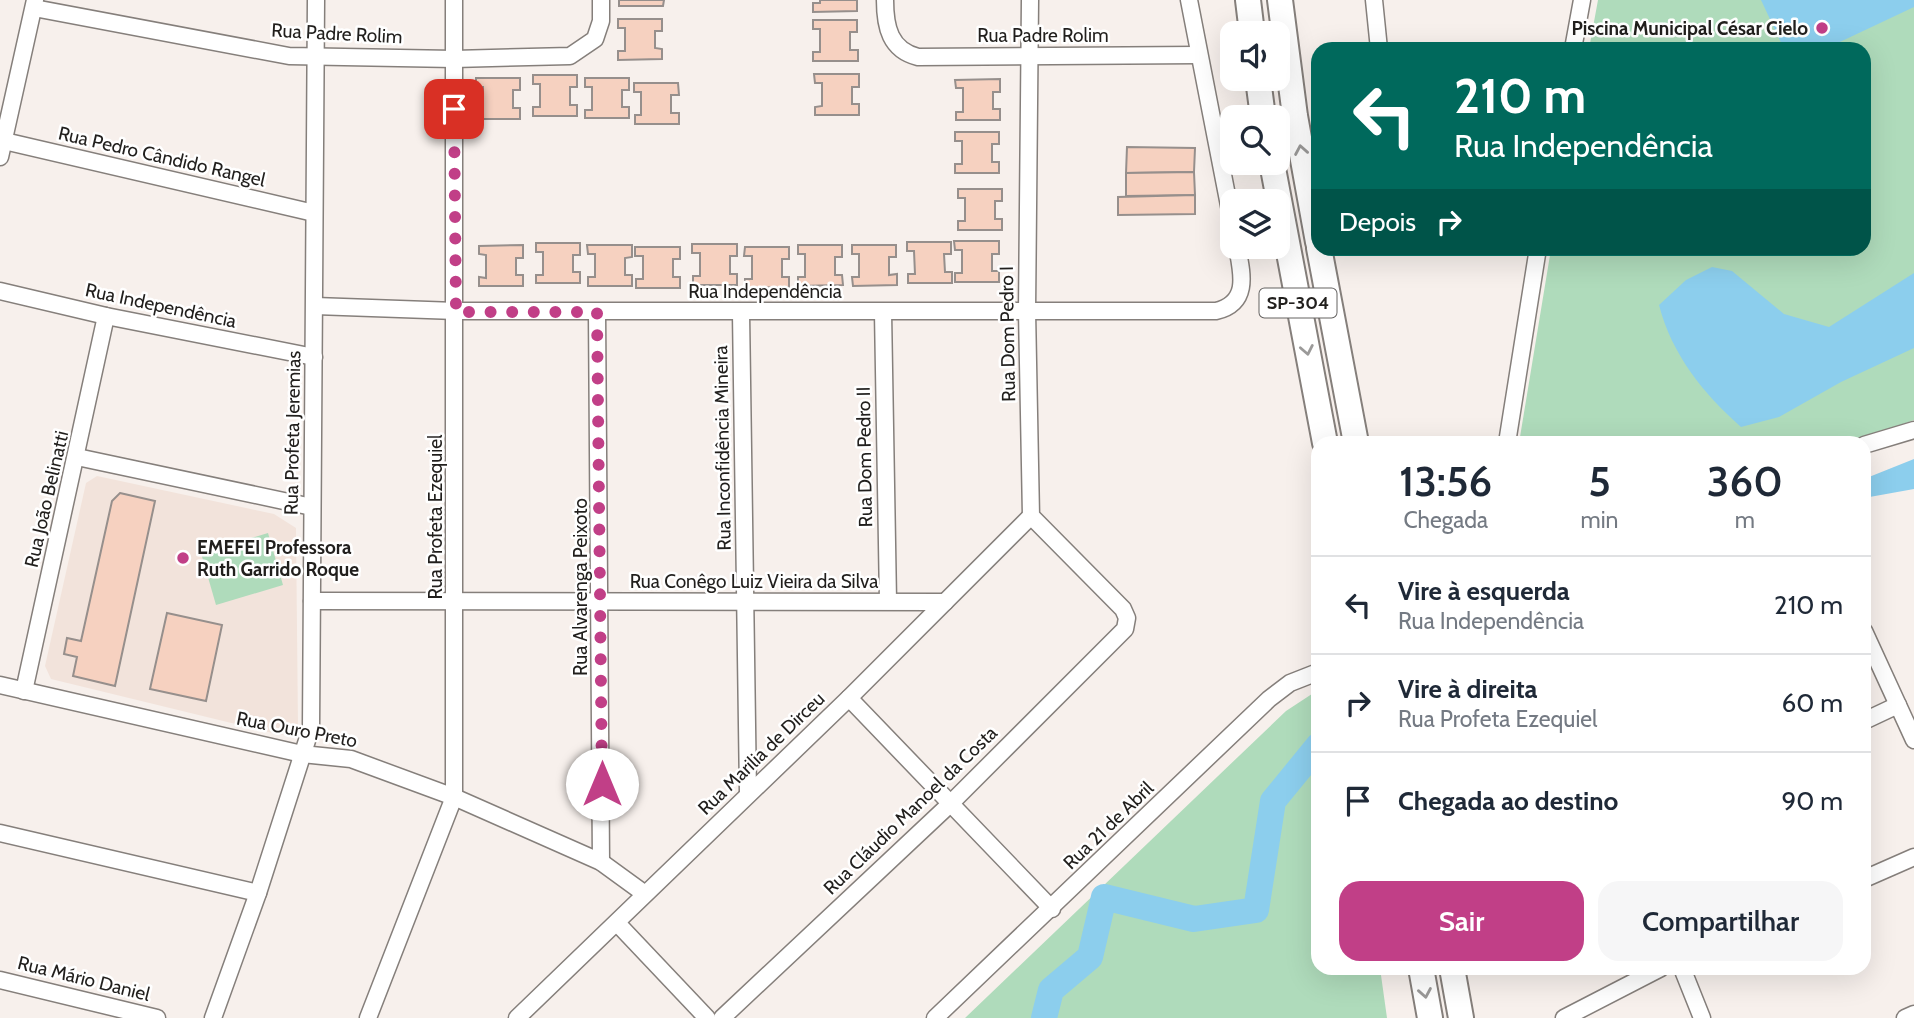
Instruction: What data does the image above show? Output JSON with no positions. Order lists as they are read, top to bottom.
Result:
{
  "streets": {
    "highway": ["SP-304"],
    "street": [
      "Rua Padre Rolim",
      "Rua Pedro Cândido Rangel",
      "Rua Independência",
      "Rua Dom Pedro I",
      "Rua Profeta Jeremias",
      "Rua Inconfidência Mineira",
      "Rua Dom Pedro II",
      "Rua João Belinatti",
      "Rua Profeta Ezequiel",
      "Rua Conêgo Luiz Vieira da Silva",
      "Rua Alvarenga Peixoto",
      "Rua Ouro Preto",
      "Rua Marilia de Dirceu",
      "Rua Cláudio Manoel da Costa",
      "Rua 21 de Abril",
      "Rua Mário Daniel"
    ]
  },
  "crossings": [
    ["Rua Padre Rolim", "Rua Dom Pedro I"],
    ["Rua Padre Rolim", "Rua Profeta Jeremias"],
    ["Rua Padre Rolim", "Rua Profeta Ezequiel"],
    ["Rua Pedro Cândido Rangel", "Rua Profeta Jeremias"],
    ["Rua Independência", "Rua Dom Pedro I"],
    ["Rua Independência", "Rua Profeta Jeremias"],
    ["Rua Independência", "Rua Inconfidência Mineira"],
    ["Rua Independência", "Rua Dom Pedro II"],
    ["Rua Independência", "Rua João Belinatti"],
    ["Rua Independência", "Rua Profeta Ezequiel"],
    ["Rua Independência", "Rua Alvarenga Peixoto"],
    ["Rua Dom Pedro I", "Rua Marilia de Dirceu"],
    ["Rua Dom Pedro I", "Rua Cláudio Manoel da Costa"],
    ["Rua Profeta Jeremias", "Rua Conêgo Luiz Vieira da Silva"],
    ["Rua Profeta Jeremias", "Rua Ouro Preto"],
    ["Rua Inconfidência Mineira", "Rua Conêgo Luiz Vieira da Silva"],
    ["Rua Inconfidência Mineira", "Rua Marilia de Dirceu"],
    ["Rua Dom Pedro II", "Rua Conêgo Luiz Vieira da Silva"],
    ["Rua João Belinatti", "Rua Ouro Preto"],
    ["Rua Profeta Ezequiel", "Rua Conêgo Luiz Vieira da Silva"],
    ["Rua Profeta Ezequiel", "Rua Ouro Preto"],
    ["Rua Conêgo Luiz Vieira da Silva", "Rua Alvarenga Peixoto"],
    ["Rua Conêgo Luiz Vieira da Silva", "Rua Marilia de Dirceu"],
    ["Rua Alvarenga Peixoto", "Rua Ouro Preto"],
    ["Rua Ouro Preto", "Rua Marilia de Dirceu"],
    ["Rua Marilia de Dirceu", "Rua Cláudio Manoel da Costa"]
  ],
  "places": ["Piscina Municipal César Cielo", "EMEFEI Professora Ruth Garrido Roque"],
  "page": {
    "turn": ["210 m", "Rua Independência"],
    "then": "Depois",
    "eta": [
      "13:56",
      "Chegada",
      "5",
      "min",
      "360",
      "m"
    ],
    "list": [
      {
        "name": "Vire à esquerda",
        "note": "Rua Independência",
        "value": "210 m"
      },
      {
        "name": "Vire à direita",
        "note": "Rua Profeta Ezequiel",
        "value": "60 m"
      },
      {
        "name": "Chegada ao destino",
        "value": "90 m"
      }
    ],
    "buttons": ["Sair", "Compartilhar"]
  }
}
